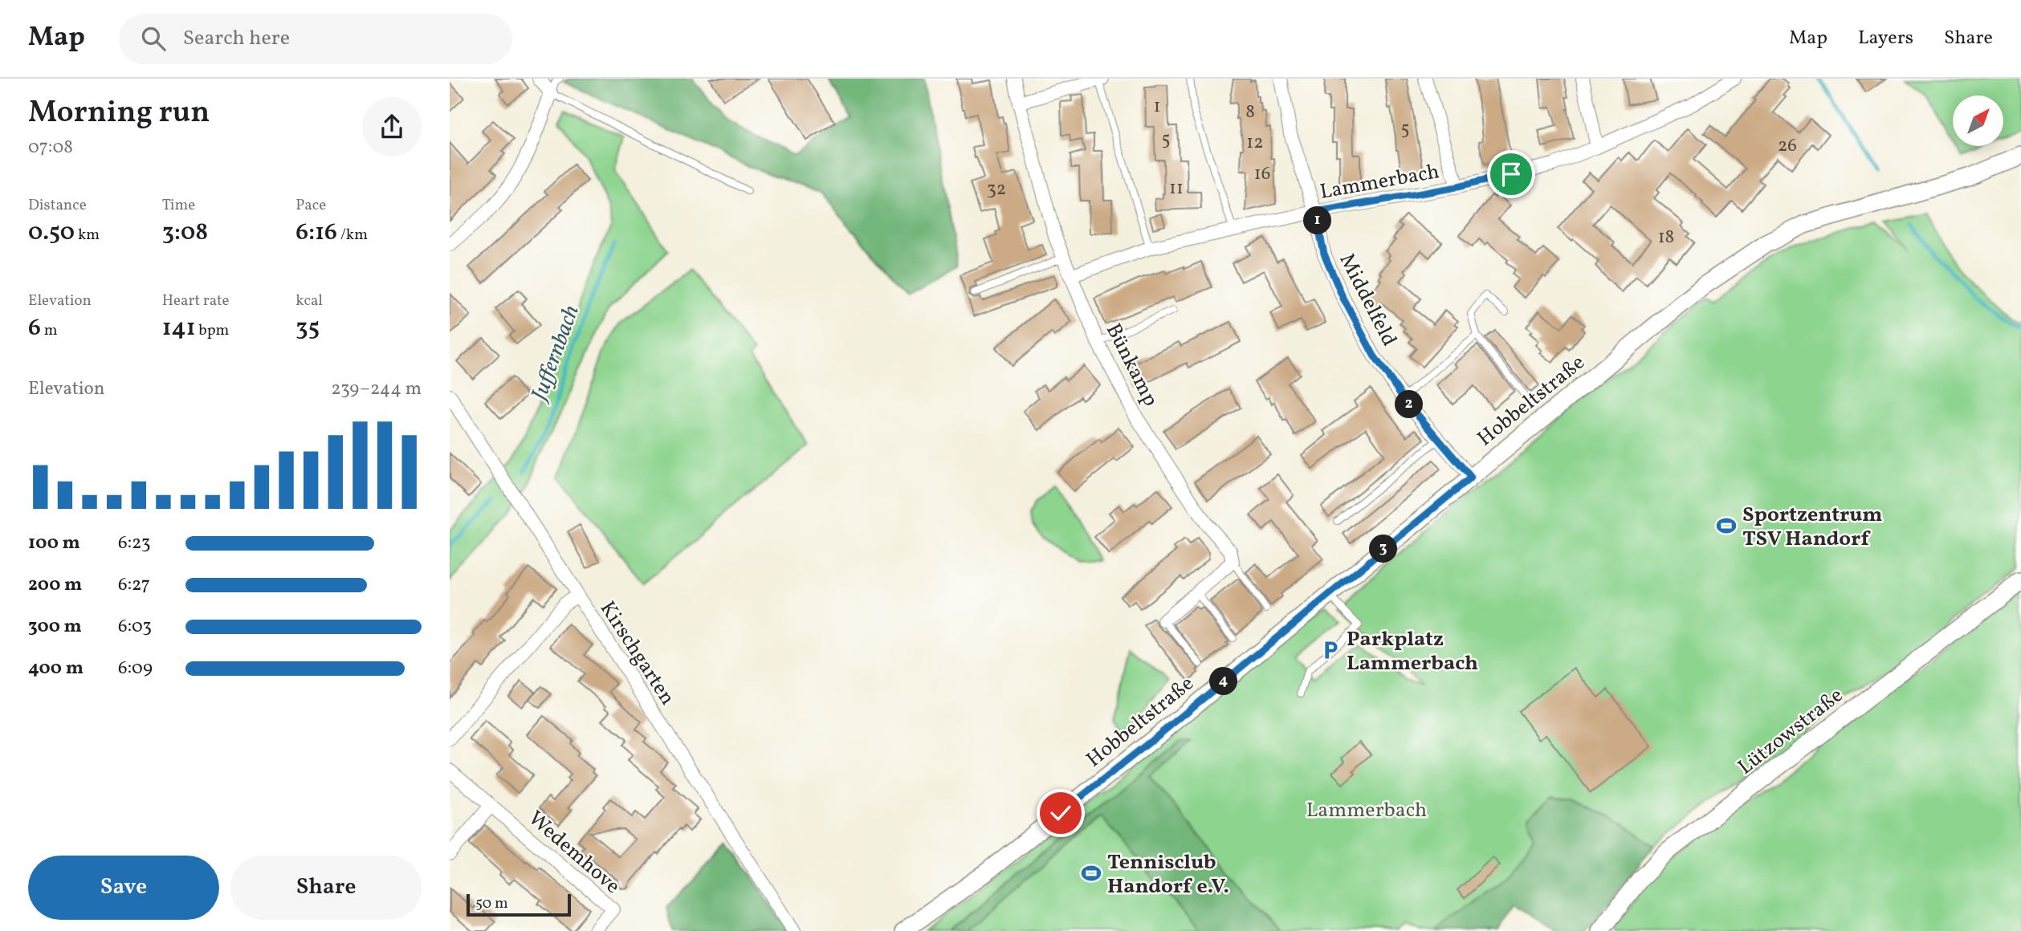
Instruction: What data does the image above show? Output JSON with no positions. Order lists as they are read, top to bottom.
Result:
{
  "streets": {
    "street": [
      "Lammerbach",
      "Middelfeld",
      "Bünkamp",
      "Hobbeltstraße",
      "Kirschgarten",
      "Lützowstraße",
      "Wedemhove"
    ]
  },
  "crossings": [
    ["Lammerbach", "Middelfeld"],
    ["Lammerbach", "Bünkamp"],
    ["Middelfeld", "Hobbeltstraße"]
  ],
  "water": ["Juffernbach"],
  "parks": ["Lammerbach"],
  "places": {
    "sports": ["Sportzentrum TSV Handorf", "Tennisclub Handorf e.V."],
    "parking": ["Parkplatz Lammerbach"]
  },
  "house_numbers": [
    "1",
    "8",
    "5",
    "5",
    "12",
    "26",
    "16",
    "11",
    "32",
    "18"
  ],
  "scale_bar": "50 m",
  "north": "top right",
  "page": {
    "header": "Map",
    "search": "Search here",
    "nav": ["Map", "Layers", "Share"],
    "heading": ["Morning run", "07:08"],
    "stats": [
      ["Distance", "0.50 km"],
      ["Time", "3:08"],
      ["Pace", "6:16 /km"],
      ["Elevation", "6 m"],
      ["Heart rate", "141 bpm"],
      ["kcal", "35"]
    ],
    "pins": [
      "1",
      "2",
      "3",
      "4"
    ],
    "chart": ["Elevation", "239–244 m"],
    "list": [
      {
        "name": "100 m",
        "note": "6:23"
      },
      {
        "name": "200 m",
        "note": "6:27"
      },
      {
        "name": "300 m",
        "note": "6:03"
      },
      {
        "name": "400 m",
        "note": "6:09"
      }
    ],
    "buttons": ["Save", "Share"],
    "scale": "50 m"
  }
}
